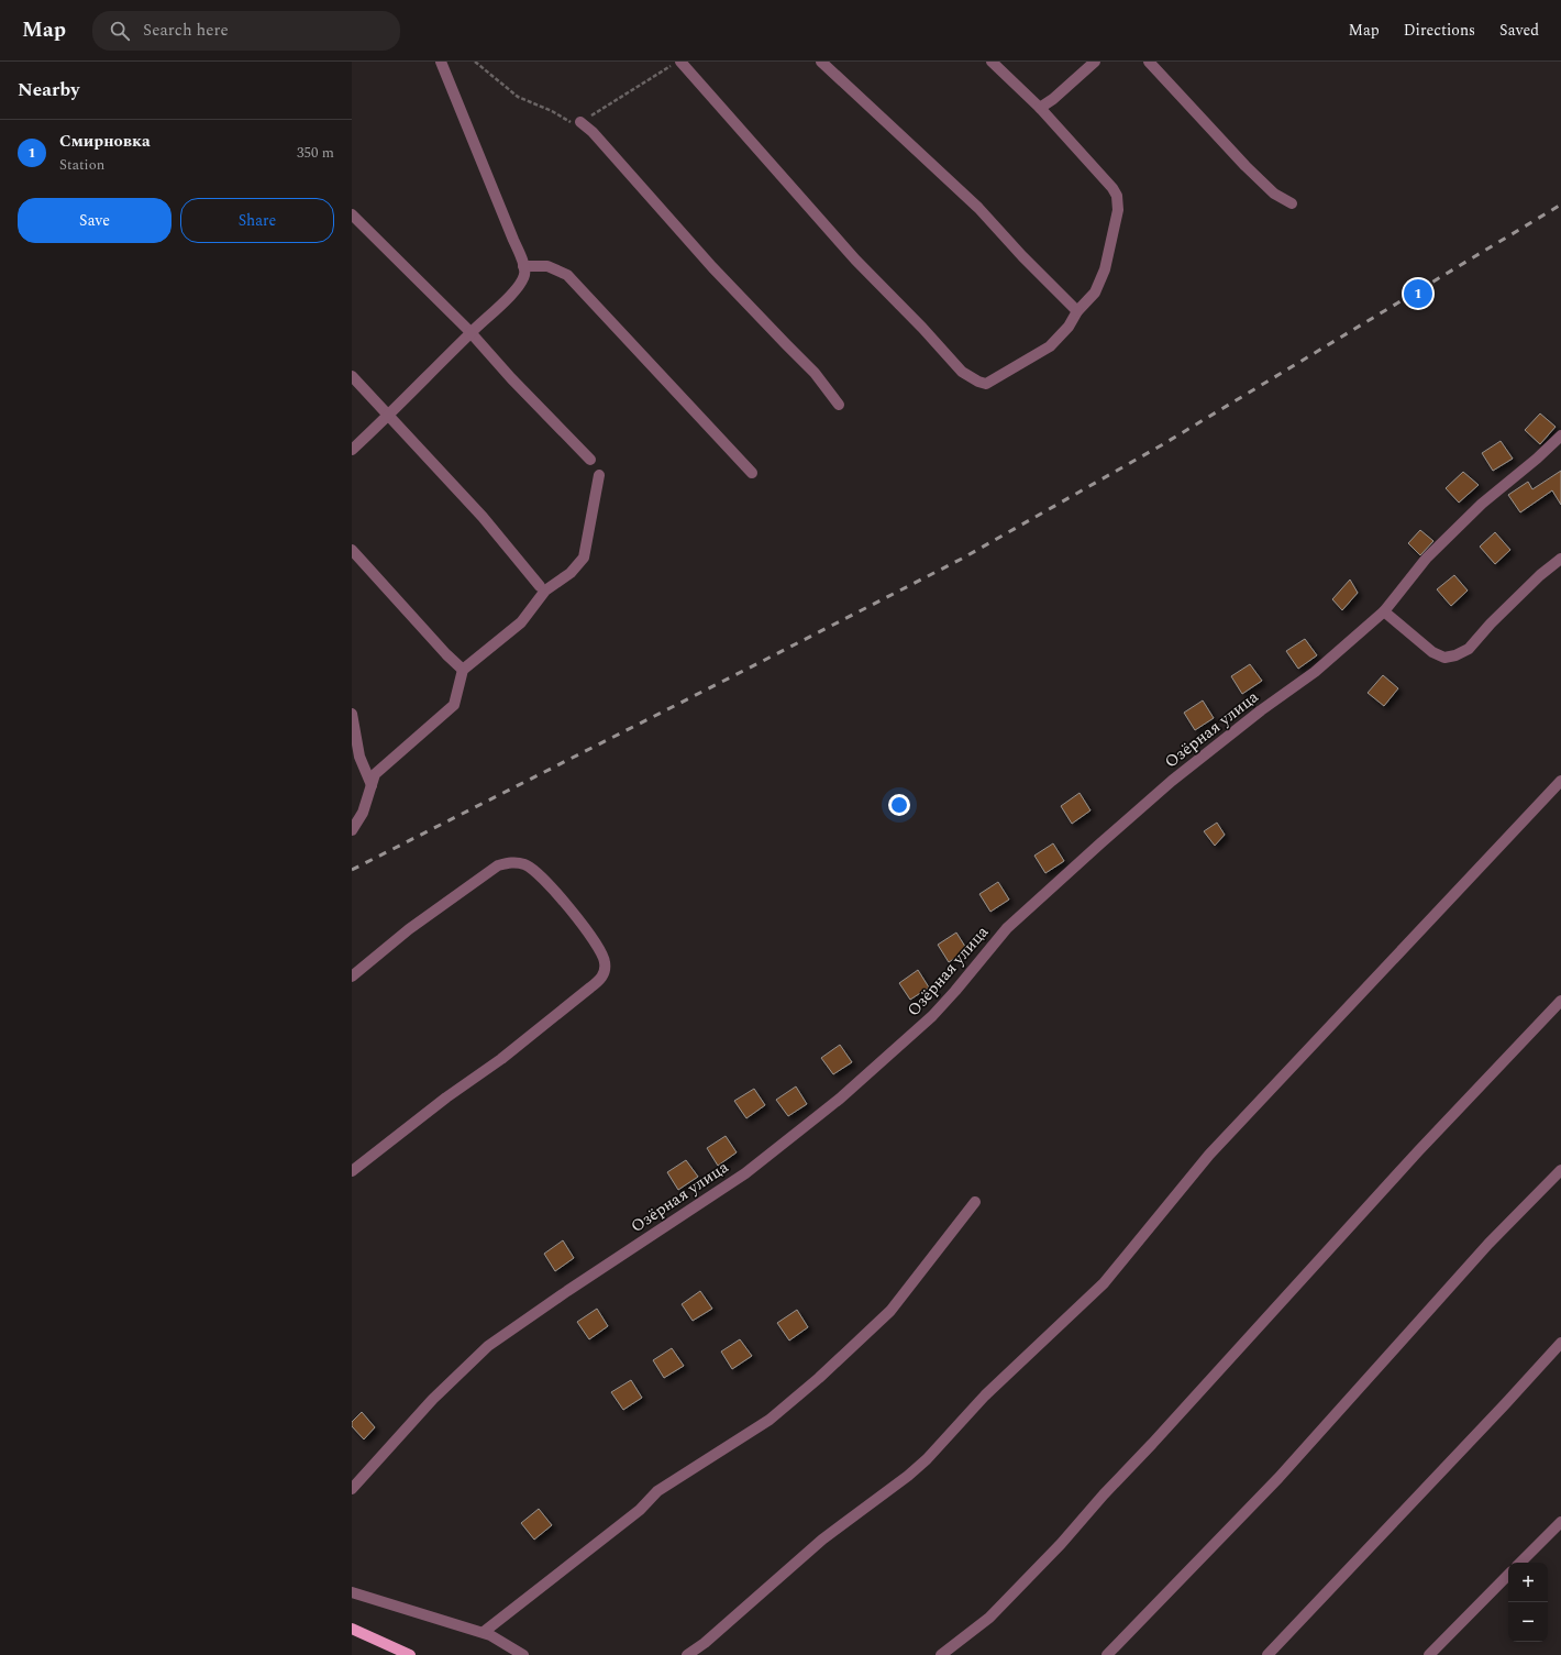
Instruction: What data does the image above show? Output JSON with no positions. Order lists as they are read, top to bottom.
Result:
{
  "streets": {
    "street": ["Озёрная улица"]
  },
  "page": {
    "header": "Map",
    "search": "Search here",
    "nav": ["Map", "Directions", "Saved"],
    "heading": "Nearby",
    "list": [
      {
        "mark": "1",
        "name": "Смирновка",
        "note": "Station",
        "value": "350 m"
      }
    ],
    "buttons": ["Save", "Share"],
    "pins": "1",
    "map_buttons": ["+", "−"]
  }
}
